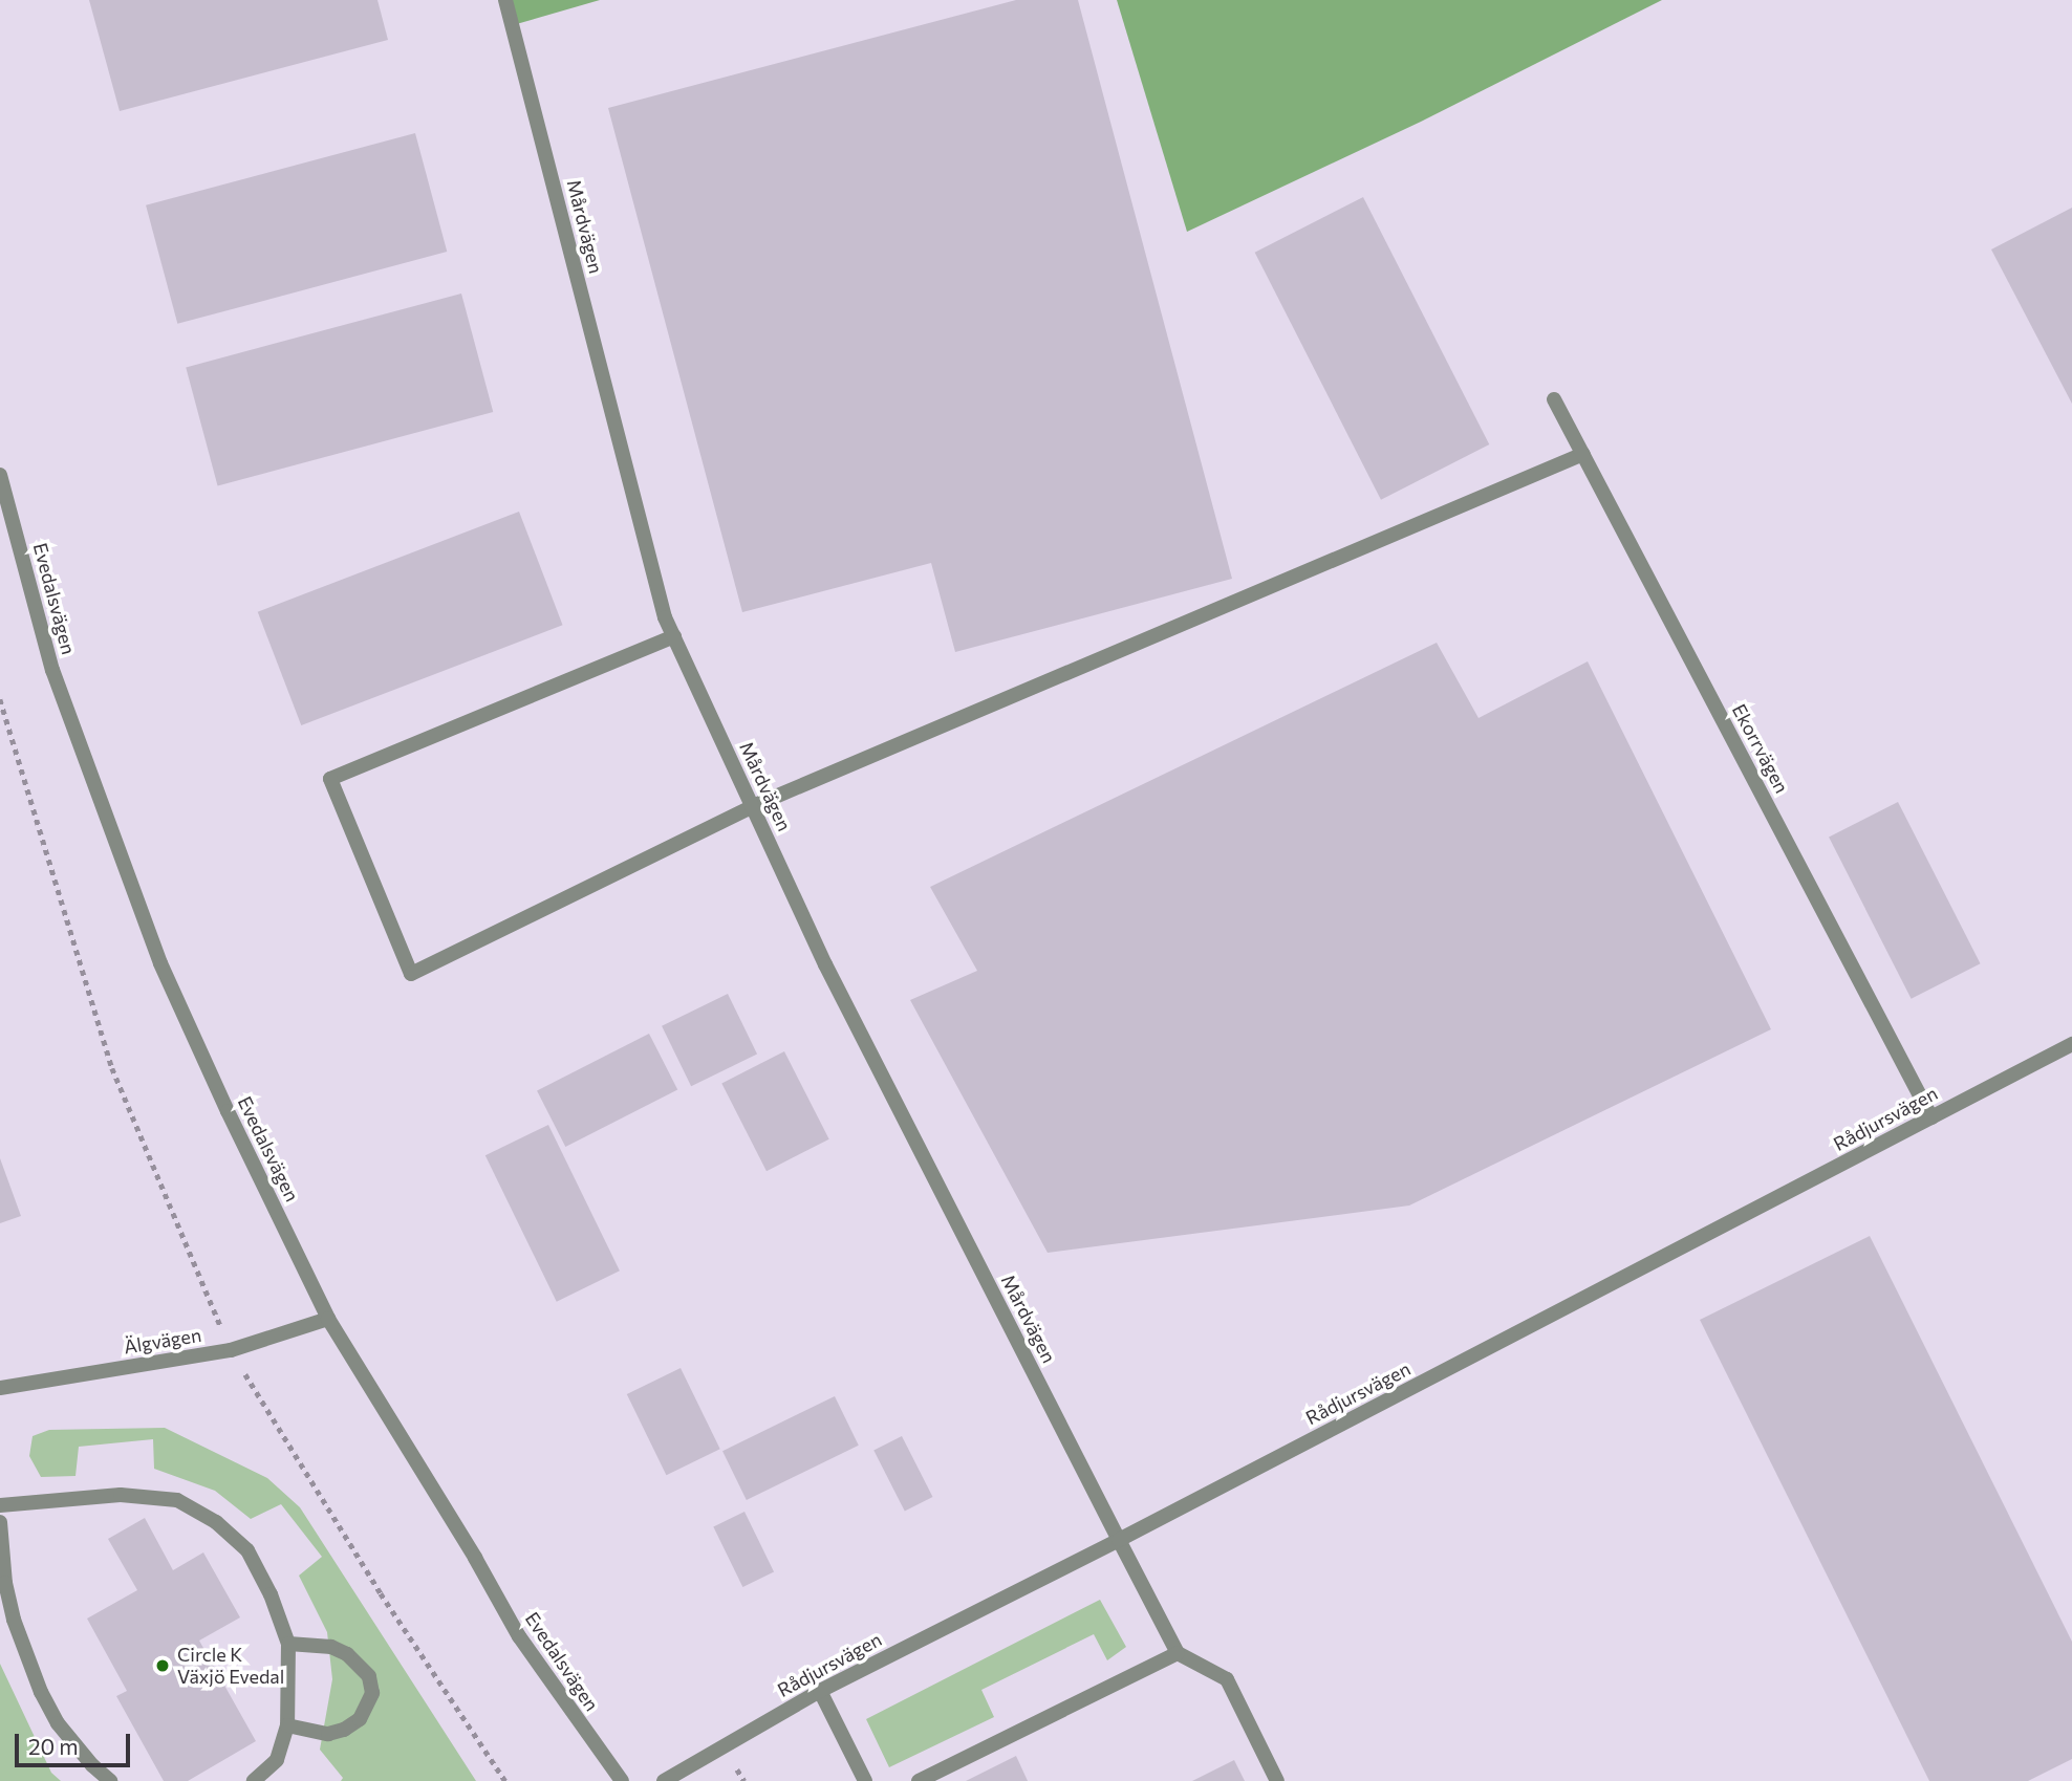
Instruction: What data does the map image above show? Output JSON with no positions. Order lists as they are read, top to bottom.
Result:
{
  "streets": {
    "street": [
      "Mårdvägen",
      "Evedalsvägen",
      "Ekorrvägen",
      "Rådjursvägen",
      "Älgvägen"
    ]
  },
  "crossings": [
    ["Mårdvägen", "Rådjursvägen"],
    ["Evedalsvägen", "Älgvägen"],
    ["Ekorrvägen", "Rådjursvägen"]
  ],
  "places": ["Circle K Växjö Evedal"],
  "scale_bar": "20 m"
}
